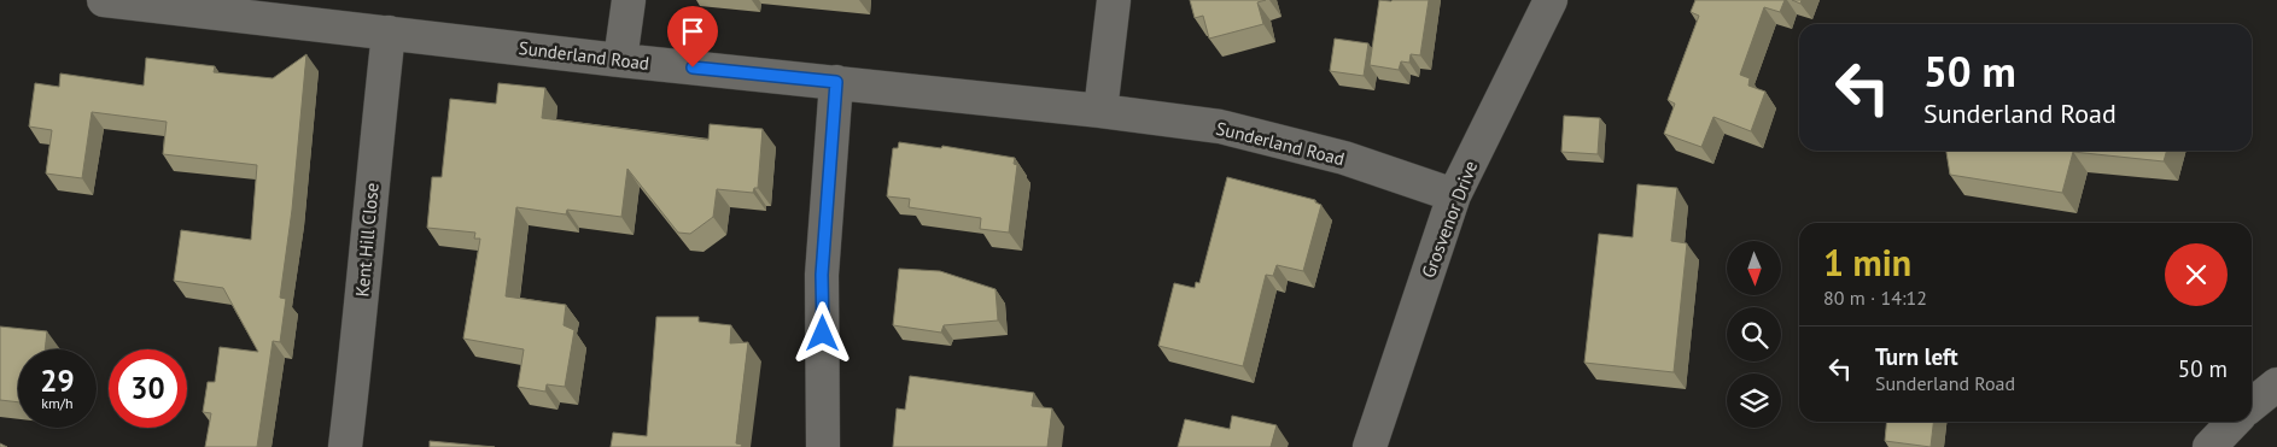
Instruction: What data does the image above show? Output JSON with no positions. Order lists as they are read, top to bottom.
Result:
{
  "streets": {
    "street": ["Sunderland Road", "Grosvenor Drive", "Kent Hill Close"]
  },
  "crossings": [
    ["Sunderland Road", "Grosvenor Drive"],
    ["Sunderland Road", "Kent Hill Close"]
  ],
  "north": "bottom",
  "page": {
    "turn": ["50 m", "Sunderland Road"],
    "heading": ["1 min", "80 m · 14:12"],
    "list": [
      {
        "name": "Turn left",
        "note": "Sunderland Road",
        "value": "50 m"
      }
    ],
    "speed": "29 km/h",
    "limit": "30"
  }
}
